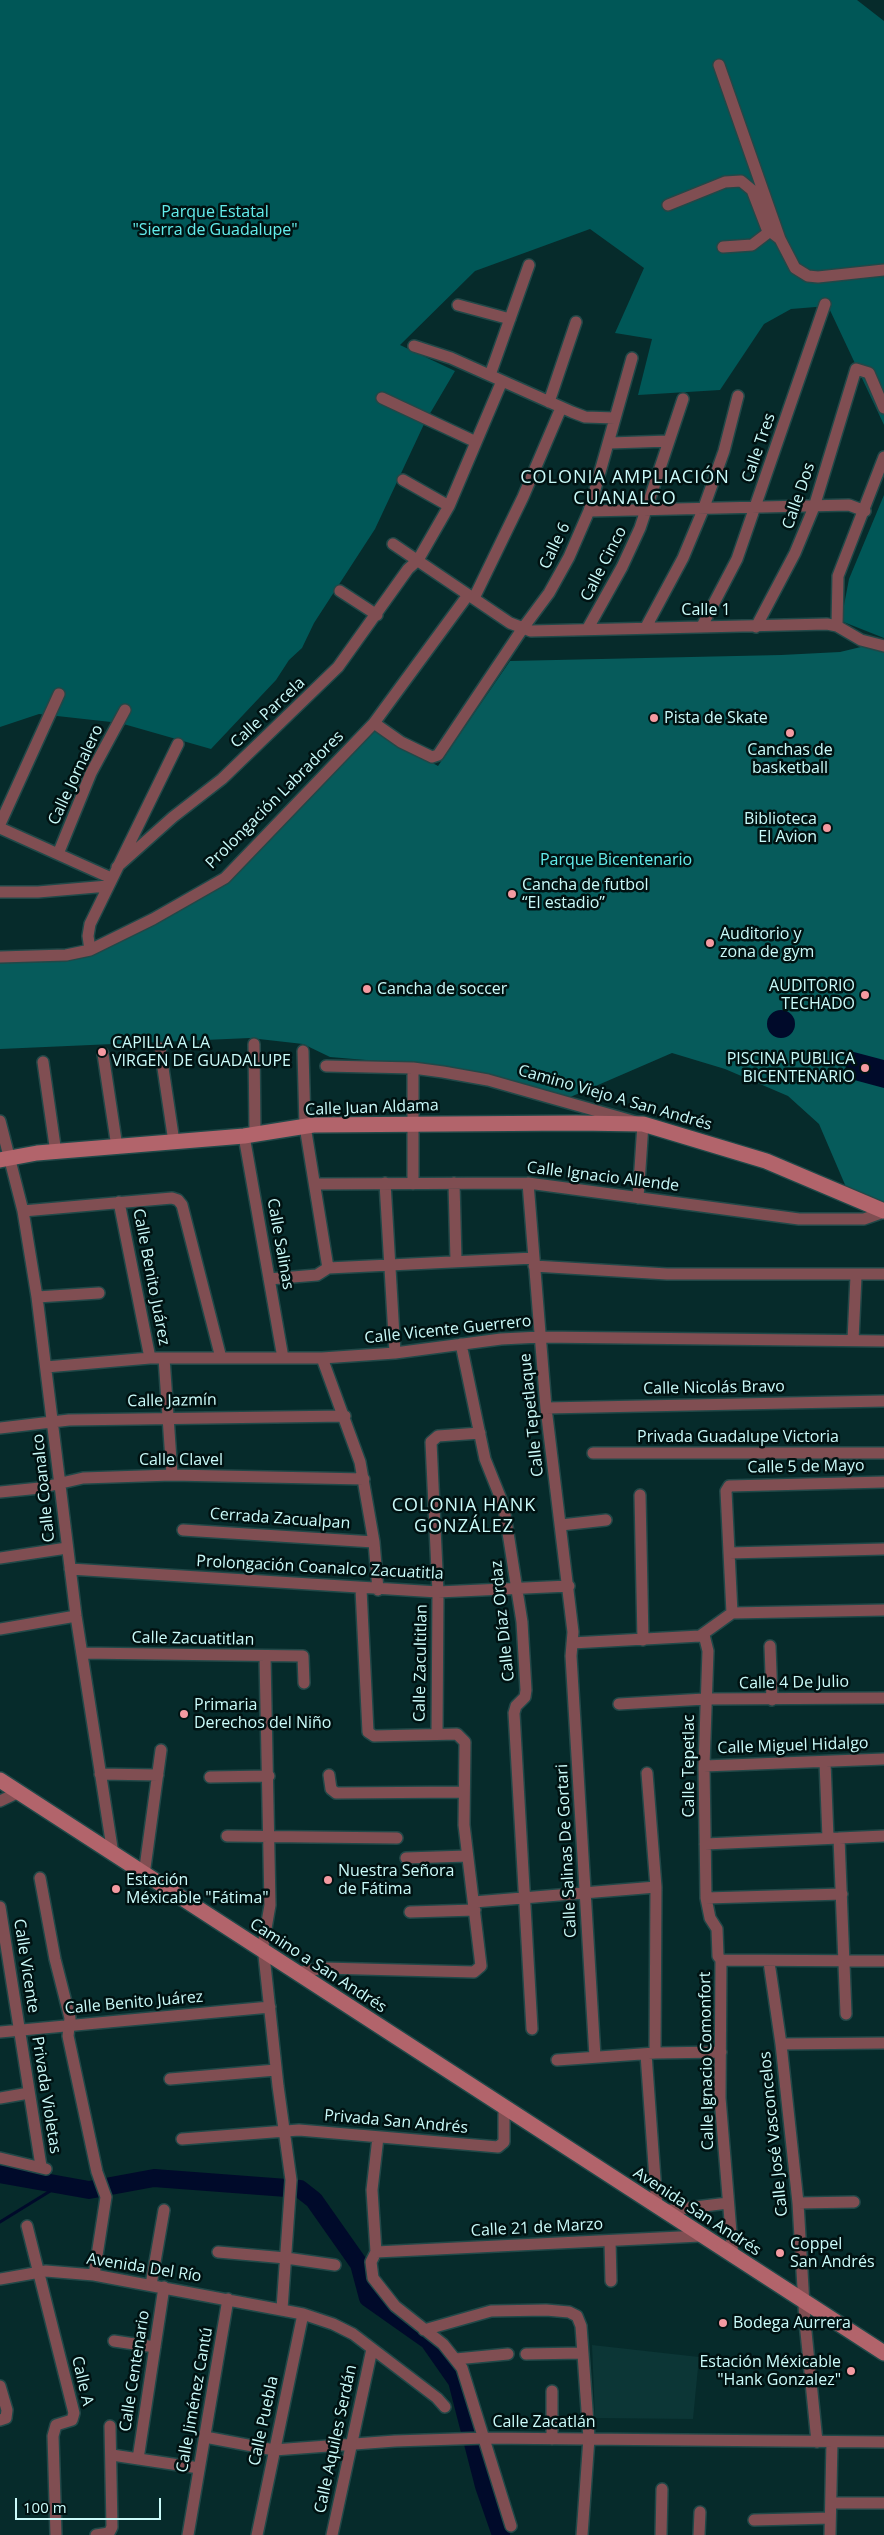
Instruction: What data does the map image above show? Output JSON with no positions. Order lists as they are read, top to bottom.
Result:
{
  "streets": {
    "main road": [
      "Camino Viejo A San Andrés",
      "Calle Juan Aldama",
      "Camino a San Andrés",
      "Avenida San Andrés"
    ],
    "street": [
      "Calle Tres",
      "Calle Dos",
      "Calle 6",
      "Calle Cinco",
      "Calle 1",
      "Calle Parcela",
      "Calle Jornalero",
      "Prolongación Labradores",
      "Calle Ignacio Allende",
      "Calle Salinas",
      "Calle Benito Juárez",
      "Calle Vicente Guerrero",
      "Calle Nicolás Bravo",
      "Calle Jazmín",
      "Calle Tepetlaque",
      "Privada Guadalupe Victoria",
      "Calle Clavel",
      "Calle 5 de Mayo",
      "Calle Coanalco",
      "Cerrada Zacualpan",
      "Prolongación Coanalco Zacuatitla",
      "Calle Díaz Ordaz",
      "Calle Zacuatitlan",
      "Calle Zacultitlan",
      "Calle 4 De Julio",
      "Calle Miguel Hidalgo",
      "Calle Tepetlac",
      "Calle Salinas De Gortari",
      "Calle Vicente",
      "Calle Ignacio Comonfort",
      "Privada Violetas",
      "Privada San Andrés",
      "Calle José Vasconcelos",
      "Calle 21 de Marzo",
      "Avenida Del Río",
      "Calle Centenario",
      "Calle A",
      "Calle Jiménez Cantú",
      "Calle Puebla",
      "Calle Zacatlán",
      "Calle Aquiles Serdán"
    ]
  },
  "crossings": [
    ["Calle Tres", "Calle 1"],
    ["Calle Dos", "Calle 1"],
    ["Calle 6", "Calle 1"],
    ["Calle Cinco", "Calle 1"],
    ["Camino Viejo A San Andrés", "Calle Juan Aldama"],
    ["Camino Viejo A San Andrés", "Calle Ignacio Allende"],
    ["Calle Juan Aldama", "Calle Salinas"],
    ["Calle Juan Aldama", "Calle Coanalco"],
    ["Calle Ignacio Allende", "Calle Tepetlaque"],
    ["Calle Salinas", "Calle Vicente Guerrero"],
    ["Calle Benito Juárez", "Calle Vicente Guerrero"],
    ["Calle Benito Juárez", "Calle Vicente"],
    ["Calle Benito Juárez", "Privada Violetas"],
    ["Calle Vicente Guerrero", "Calle Tepetlaque"],
    ["Calle Vicente Guerrero", "Calle Coanalco"],
    ["Calle Vicente Guerrero", "Calle Díaz Ordaz"],
    ["Calle Nicolás Bravo", "Calle Tepetlaque"],
    ["Calle Jazmín", "Calle Coanalco"],
    ["Calle Tepetlaque", "Prolongación Coanalco Zacuatitla"],
    ["Calle Tepetlaque", "Calle Salinas De Gortari"],
    ["Calle Clavel", "Calle Coanalco"],
    ["Calle Coanalco", "Prolongación Coanalco Zacuatitla"],
    ["Calle Coanalco", "Calle Zacuatitlan"],
    ["Calle Coanalco", "Camino a San Andrés"],
    ["Prolongación Coanalco Zacuatitla", "Calle Díaz Ordaz"],
    ["Prolongación Coanalco Zacuatitla", "Calle Zacultitlan"],
    ["Calle Díaz Ordaz", "Calle Zacultitlan"],
    ["Calle 4 De Julio", "Calle Tepetlac"],
    ["Calle Miguel Hidalgo", "Calle Tepetlac"],
    ["Calle Tepetlac", "Calle Ignacio Comonfort"],
    ["Calle Vicente", "Privada Violetas"],
    ["Camino a San Andrés", "Privada San Andrés"],
    ["Camino a San Andrés", "Avenida San Andrés"],
    ["Calle Ignacio Comonfort", "Avenida San Andrés"],
    ["Calle José Vasconcelos", "Avenida San Andrés"],
    ["Calle José Vasconcelos", "Calle Zacatlán"],
    ["Avenida San Andrés", "Calle 21 de Marzo"],
    ["Avenida Del Río", "Calle Centenario"],
    ["Avenida Del Río", "Calle A"],
    ["Avenida Del Río", "Calle Jiménez Cantú"],
    ["Avenida Del Río", "Calle Puebla"],
    ["Avenida Del Río", "Calle Aquiles Serdán"],
    ["Calle Jiménez Cantú", "Calle Zacatlán"],
    ["Calle Puebla", "Calle Zacatlán"],
    ["Calle Zacatlán", "Calle Aquiles Serdán"]
  ],
  "districts": ["COLONIA AMPLIACIÓN CUANALCO", "COLONIA HANK GONZÁLEZ"],
  "parks": ["Parque Estatal \"Sierra de Guadalupe\"", "Parque Bicentenario"],
  "places": [
    "Pista de Skate",
    "Canchas de basketball",
    "Biblioteca El Avion",
    "Cancha de futbol “El estadio”",
    "Auditorio y zona de gym",
    "Cancha de soccer",
    "AUDITORIO TECHADO",
    "CAPILLA A LA VIRGEN DE GUADALUPE",
    "PISCINA PUBLICA BICENTENARIO",
    "Primaria Derechos del Niño",
    "Nuestra Señora de Fátima",
    "Estación Méxicable \"Fátima\"",
    "Coppel San Andrés",
    "Bodega Aurrera",
    "Estación Méxicable \"Hank Gonzalez\""
  ],
  "scale_bar": "100 m"
}
